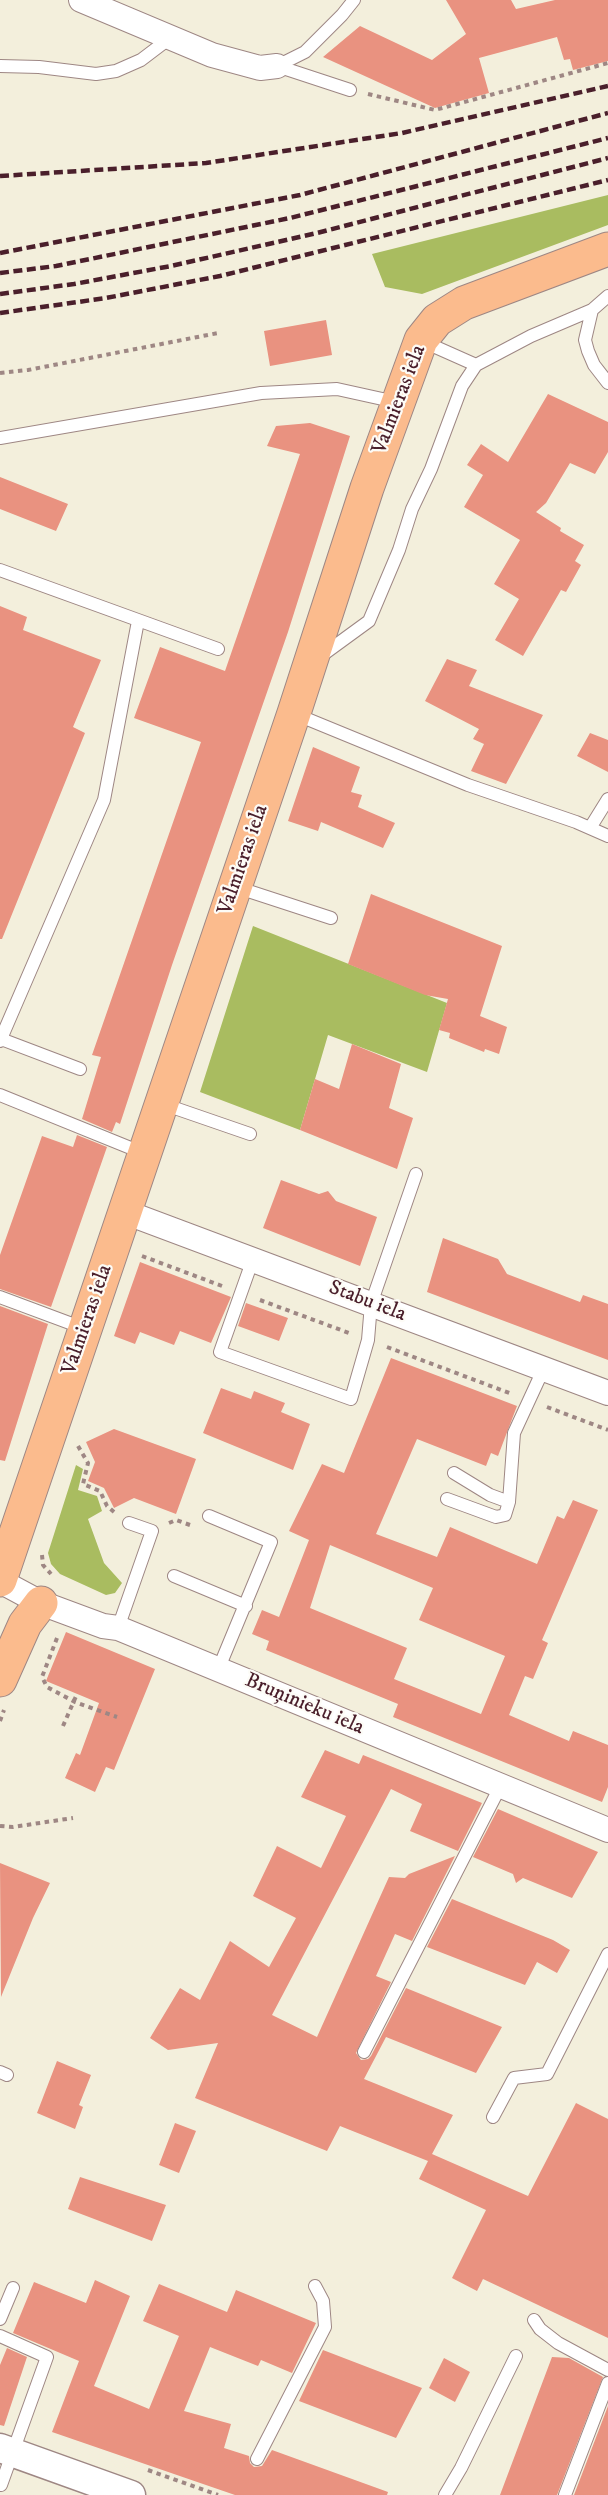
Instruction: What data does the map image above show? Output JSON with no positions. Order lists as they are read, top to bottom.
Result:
{
  "streets": {
    "main road": ["Valmieras iela"],
    "street": ["Stabu iela", "Bruņinieku iela"]
  },
  "crossings": [
    ["Valmieras iela", "Stabu iela"],
    ["Valmieras iela", "Bruņinieku iela"]
  ]
}
